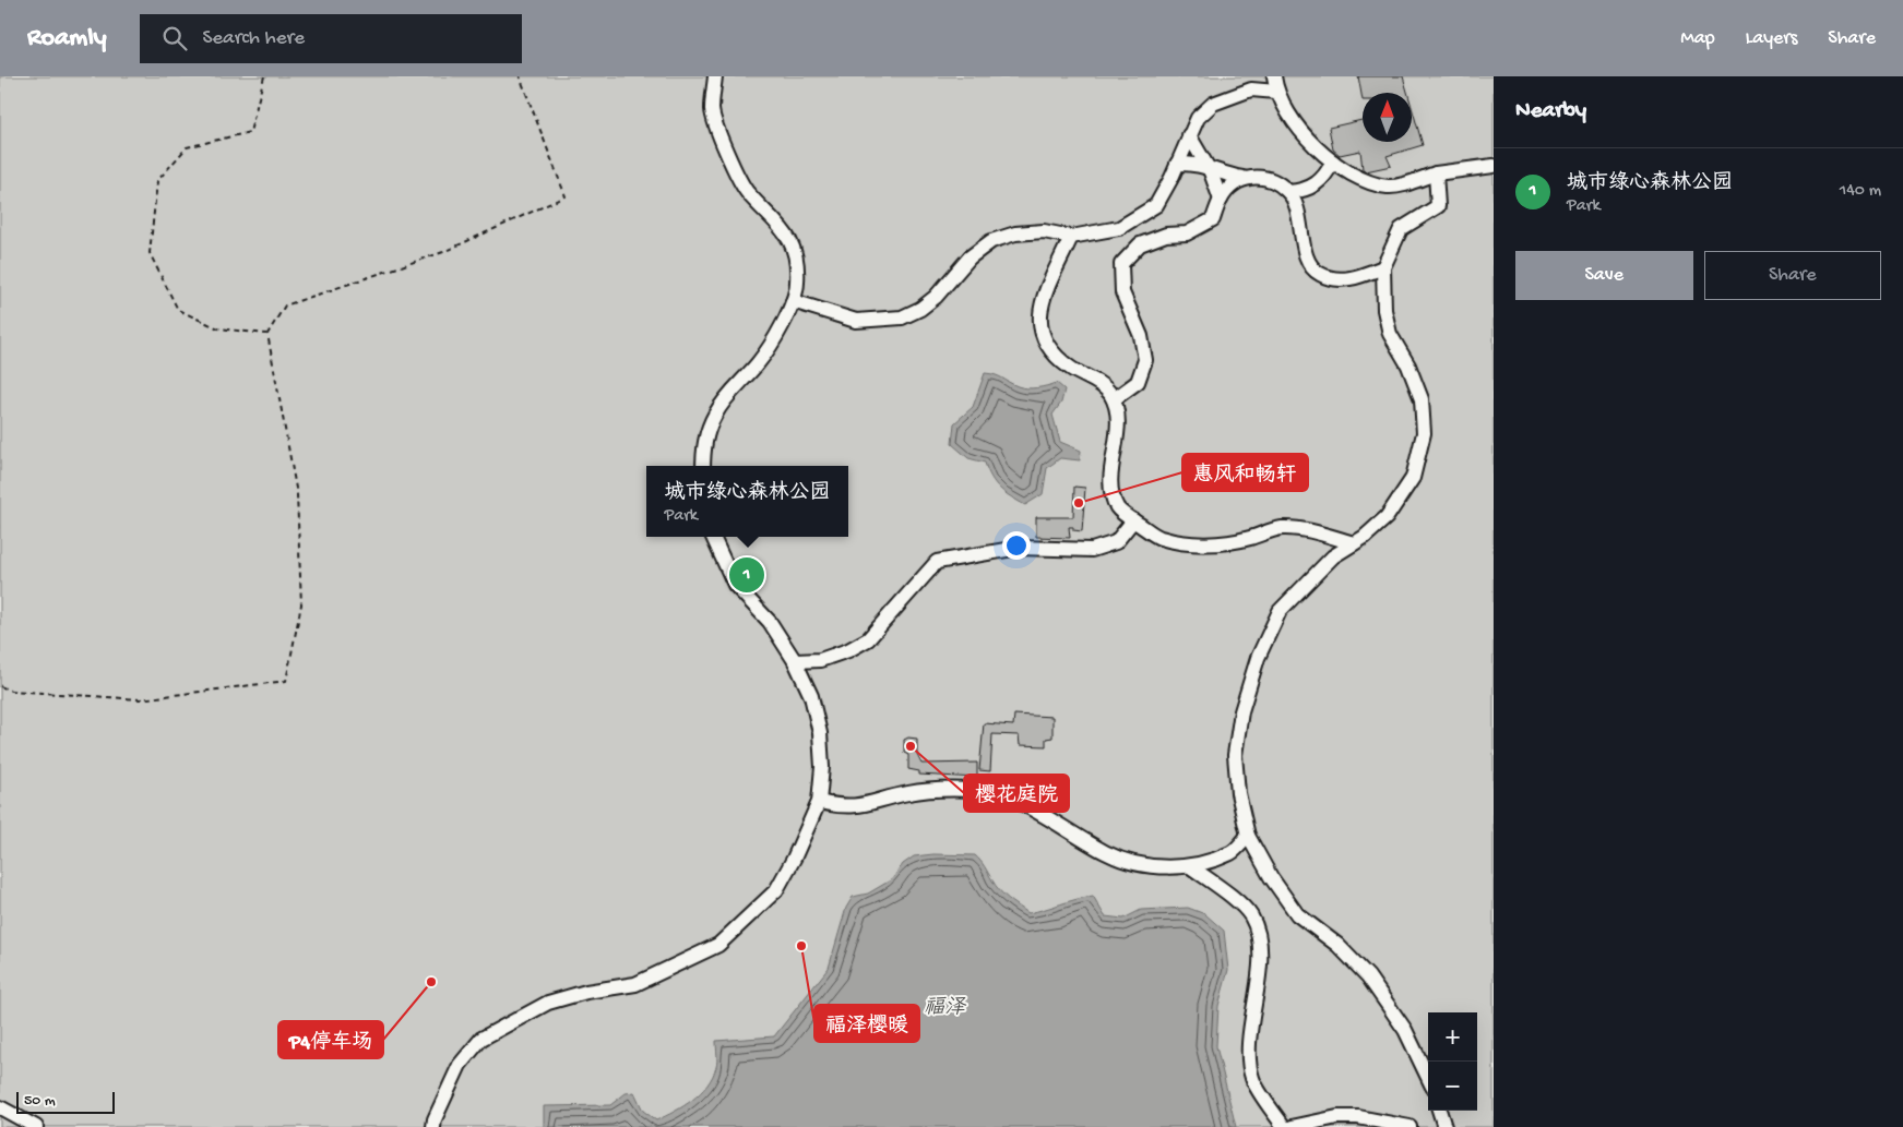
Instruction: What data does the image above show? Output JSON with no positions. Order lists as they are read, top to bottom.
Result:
{
  "water": ["福泽"],
  "places": [
    "惠风和畅轩",
    "樱花庭院",
    "福泽樱暖",
    "P4停车场"
  ],
  "scale_bar": "50 m",
  "north": "top",
  "page": {
    "header": "Roamly",
    "search": "Search here",
    "nav": ["Map", "Layers", "Share"],
    "heading": "Nearby",
    "list": [
      {
        "mark": "1",
        "name": "城市绿心森林公园",
        "note": "Park",
        "value": "140 m"
      }
    ],
    "buttons": ["Save", "Share"],
    "popup": ["城市绿心森林公园", "Park"],
    "pins": "1",
    "map_buttons": ["+", "−"],
    "scale": "50 m"
  }
}
